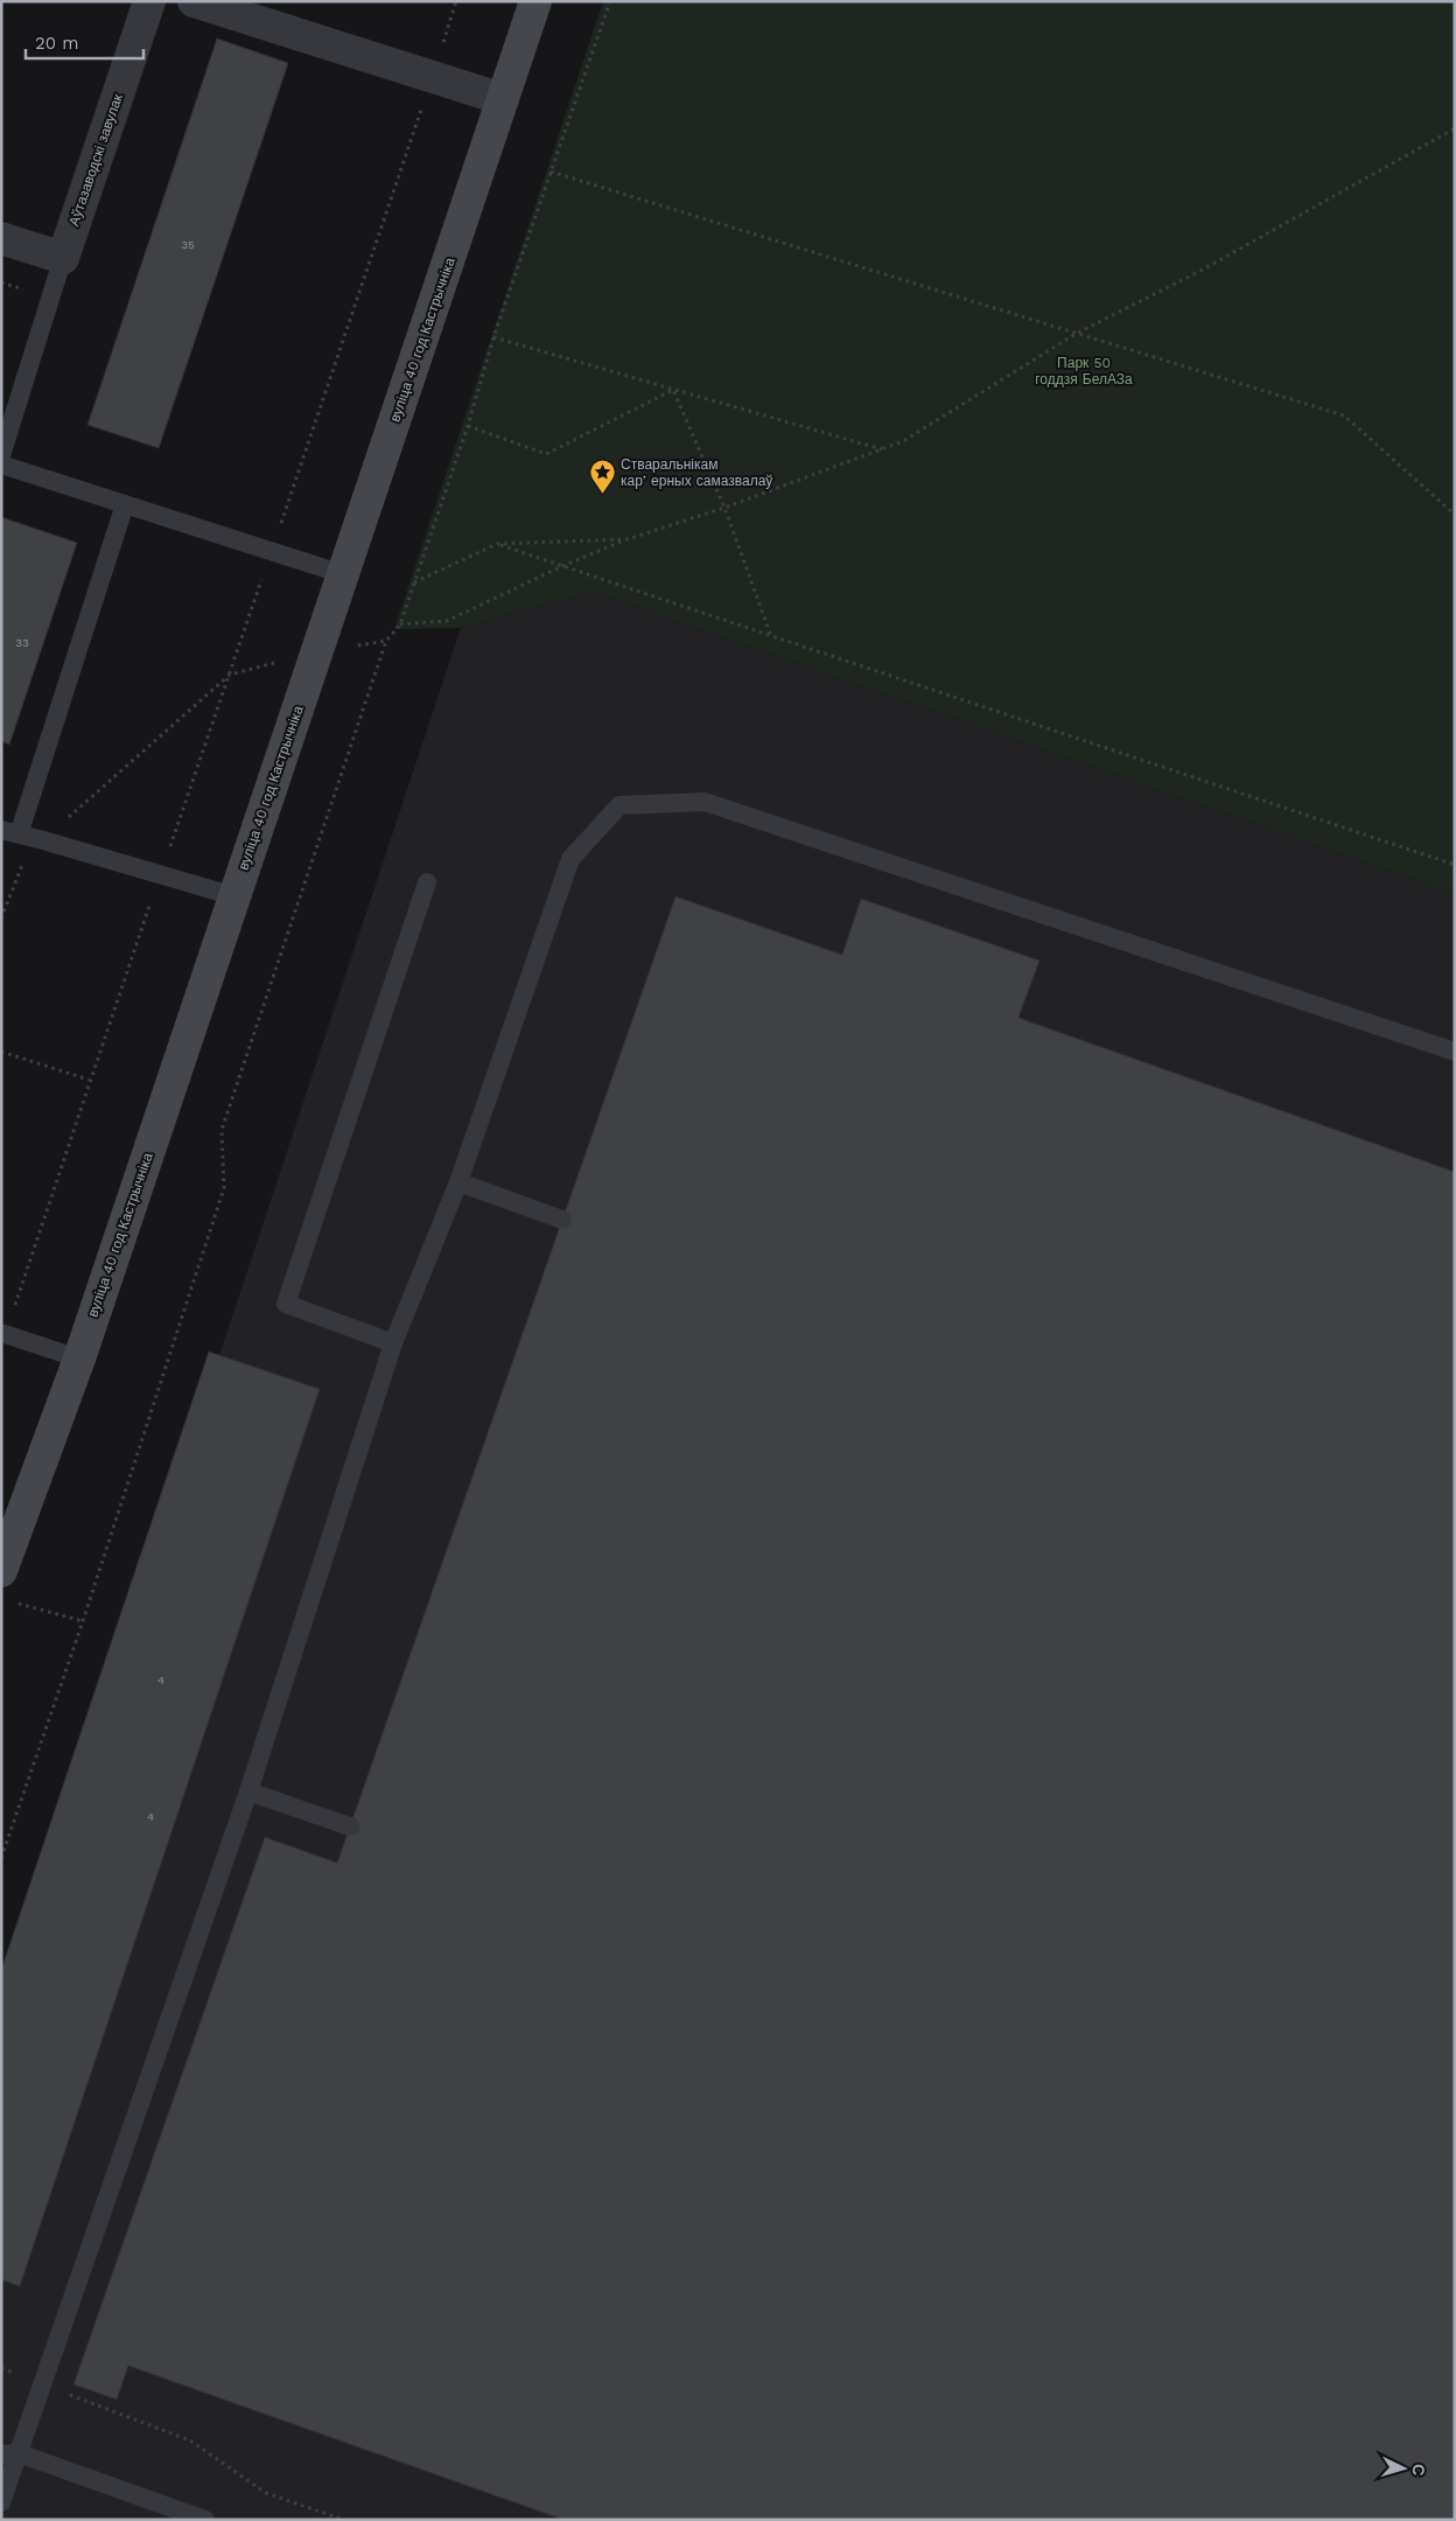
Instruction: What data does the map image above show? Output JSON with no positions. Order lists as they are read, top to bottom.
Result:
{
  "streets": {
    "main road": ["вуліца 40 год Кастрычніка"],
    "street": ["Аўтазаводскі завулак"]
  },
  "parks": ["Парк 50 годдзя БелАЗа"],
  "places": {
    "place": ["Стваральнікам карʼерных самазвалаў"]
  },
  "house_numbers": [
    "35",
    "33",
    "4",
    "4"
  ],
  "scale_bar": "20 m",
  "north": "right"
}
